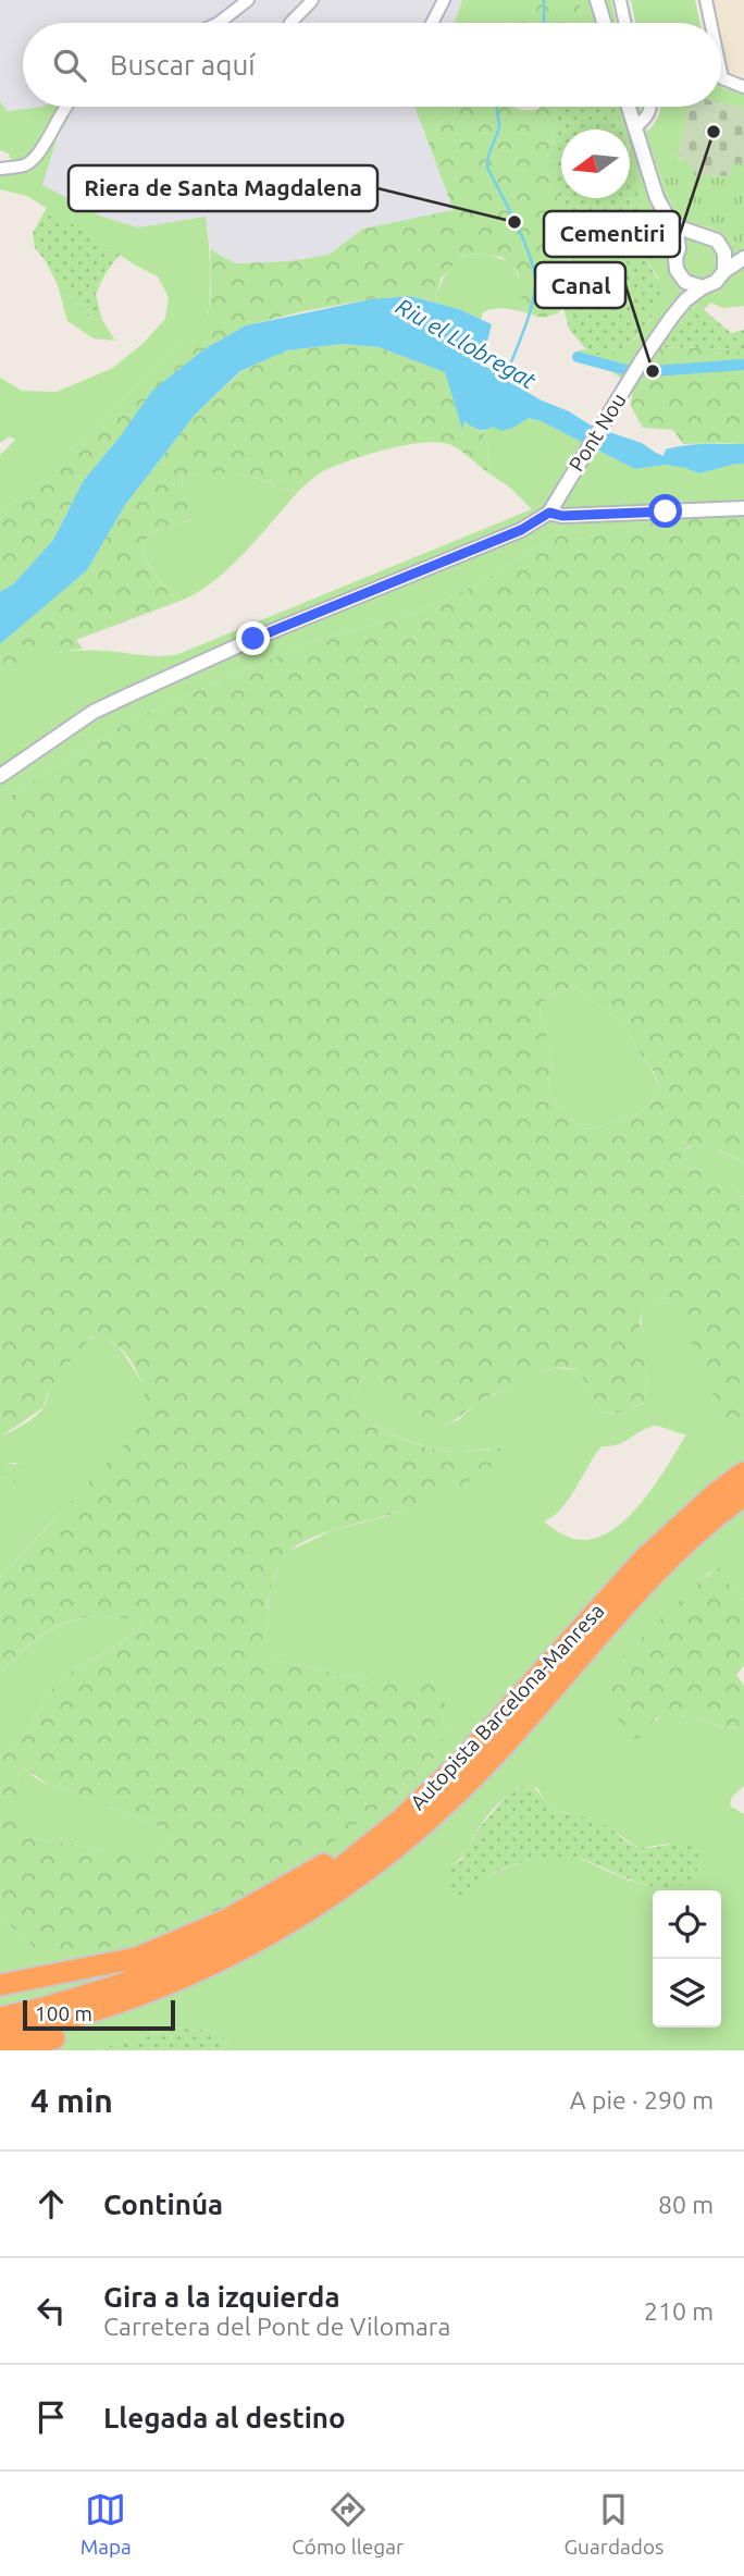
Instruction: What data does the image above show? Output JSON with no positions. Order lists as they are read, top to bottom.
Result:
{
  "streets": {
    "highway": ["Autopista Barcelona-Manresa"],
    "street": ["Pont Nou"]
  },
  "water": ["Riu el Llobregat"],
  "places": ["Cementiri", "Riera de Santa Magdalena", "Canal"],
  "scale_bar": "100 m",
  "north": "left",
  "page": {
    "search": "Buscar aquí",
    "scale": "100 m",
    "heading": ["4 min", "A pie · 290 m"],
    "list": [
      ["Continúa", "80 m"],
      ["Gira a la izquierda", "Carretera del Pont de Vilomara", "210 m"],
      "Llegada al destino"
    ],
    "nav": ["Mapa", "Cómo llegar", "Guardados"]
  }
}
